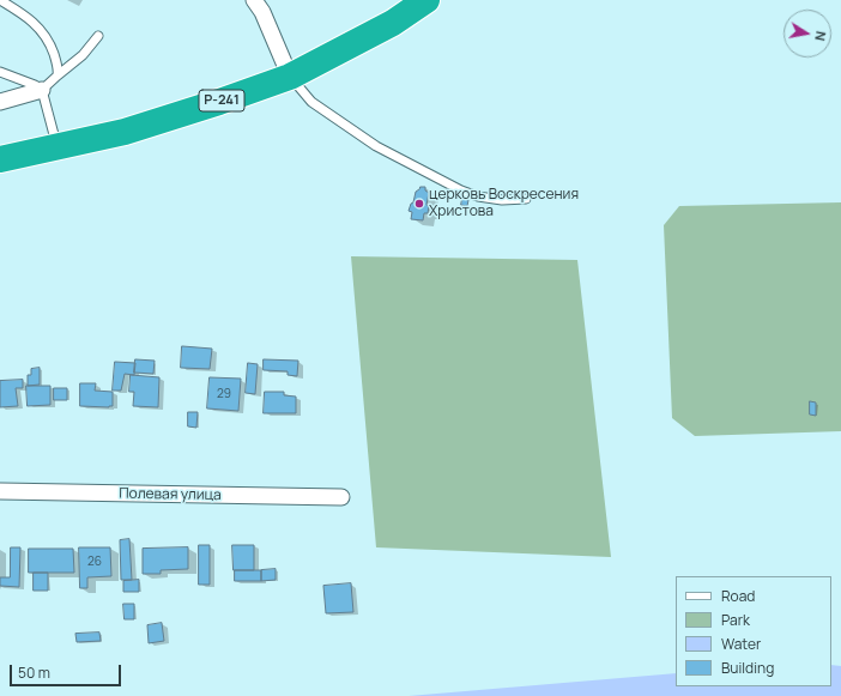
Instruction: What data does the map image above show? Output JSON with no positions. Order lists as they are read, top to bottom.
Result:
{
  "streets": {
    "highway": ["Р-241"],
    "street": ["Полевая улица"]
  },
  "places": ["церковь Воскресения Христова"],
  "house_numbers": ["29", "26"],
  "legend": [
    "Road",
    "Park",
    "Water",
    "Building"
  ],
  "scale_bar": "50 m",
  "north": "right"
}
